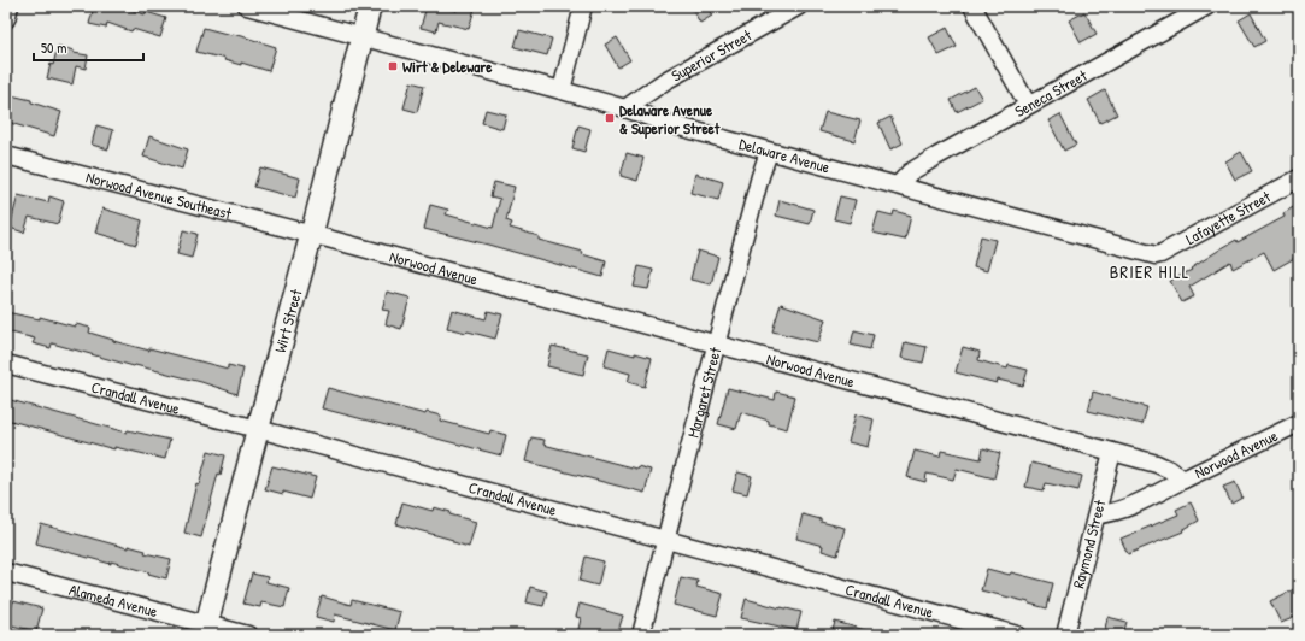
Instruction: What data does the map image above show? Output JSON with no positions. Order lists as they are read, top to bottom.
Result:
{
  "streets": {
    "main road": ["Wirt Street"],
    "street": [
      "Superior Street",
      "Seneca Street",
      "Delaware Avenue",
      "Norwood Avenue Southeast",
      "Lafayette Street",
      "Norwood Avenue",
      "Margaret Street",
      "Crandall Avenue",
      "Raymond Street",
      "Alameda Avenue"
    ]
  },
  "crossings": [
    ["Superior Street", "Delaware Avenue"],
    ["Seneca Street", "Delaware Avenue"],
    ["Delaware Avenue", "Lafayette Street"],
    ["Delaware Avenue", "Wirt Street"],
    ["Delaware Avenue", "Margaret Street"],
    ["Norwood Avenue Southeast", "Norwood Avenue"],
    ["Norwood Avenue Southeast", "Wirt Street"],
    ["Norwood Avenue", "Wirt Street"],
    ["Norwood Avenue", "Margaret Street"],
    ["Norwood Avenue", "Raymond Street"],
    ["Wirt Street", "Crandall Avenue"],
    ["Wirt Street", "Alameda Avenue"],
    ["Margaret Street", "Crandall Avenue"]
  ],
  "districts": ["BRIER HILL"],
  "places": {
    "transit": ["Wirt & Deleware", "Delaware Avenue & Superior Street"]
  },
  "scale_bar": "50 m"
}
